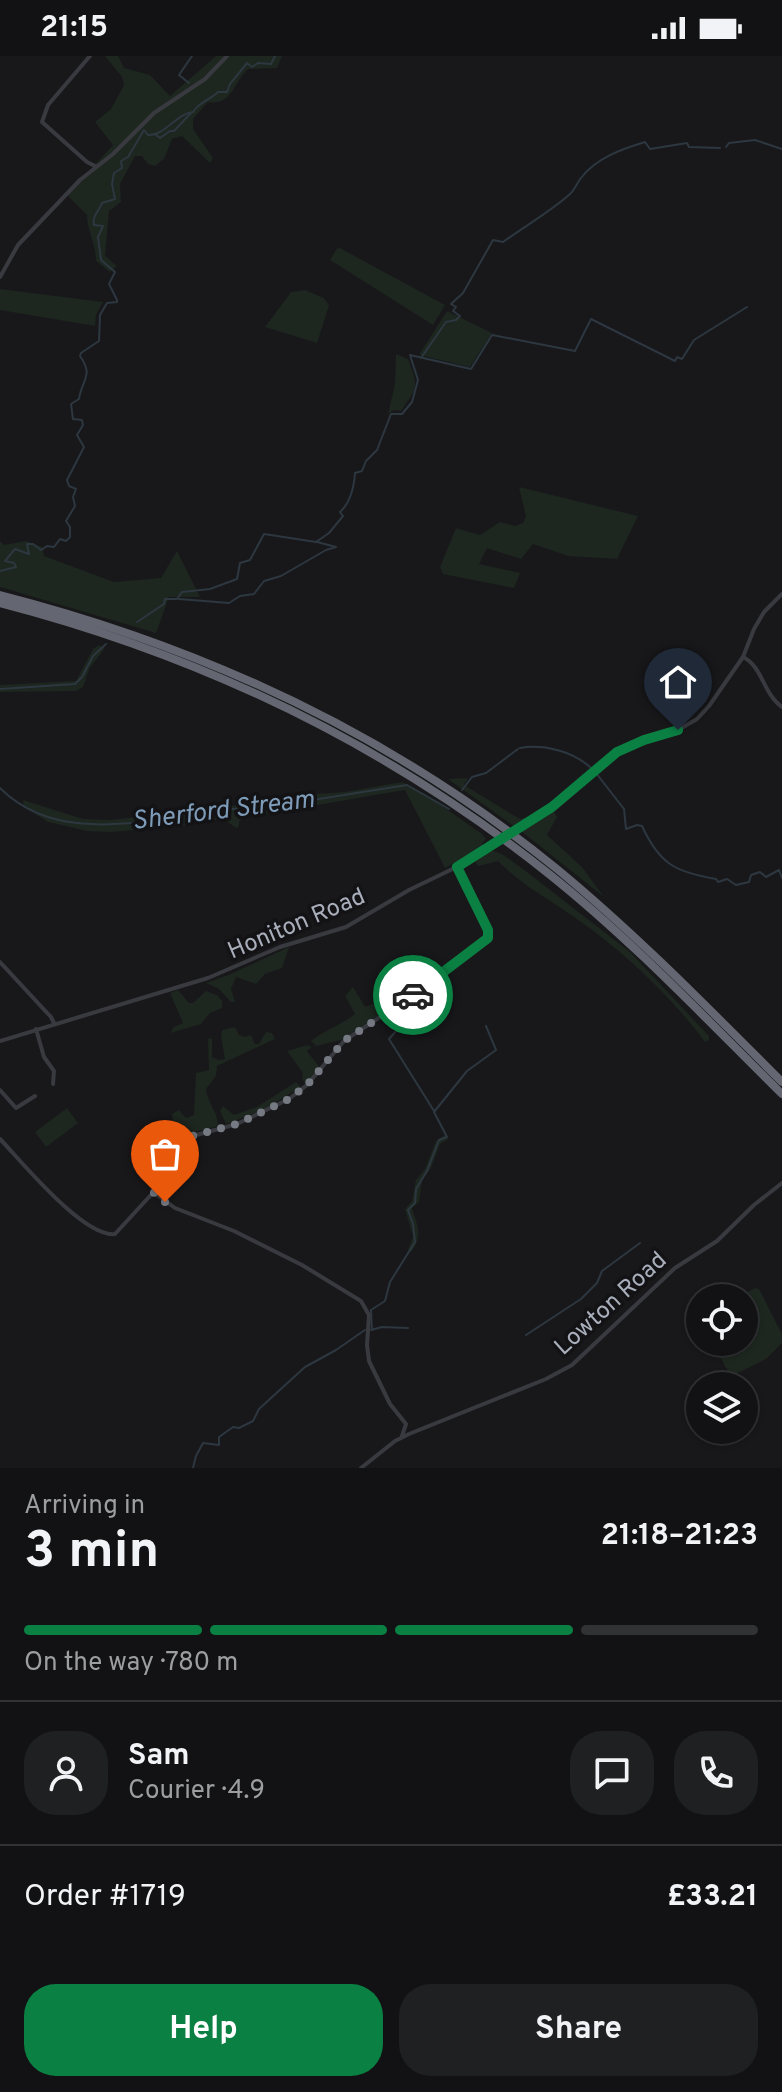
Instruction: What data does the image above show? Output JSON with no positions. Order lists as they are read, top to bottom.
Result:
{
  "streets": {
    "street": ["Honiton Road", "Lowton Road"]
  },
  "water": ["Sherford Stream"],
  "page": {
    "status": "21:15",
    "heading": ["3 min", "Arriving in", "21:18–21:23"],
    "panel": [
      "Sam",
      "Courier · 4.9",
      "Order #1719",
      "£33.21"
    ],
    "bar": "On the way · 780 m",
    "buttons": ["Help", "Share"]
  }
}
